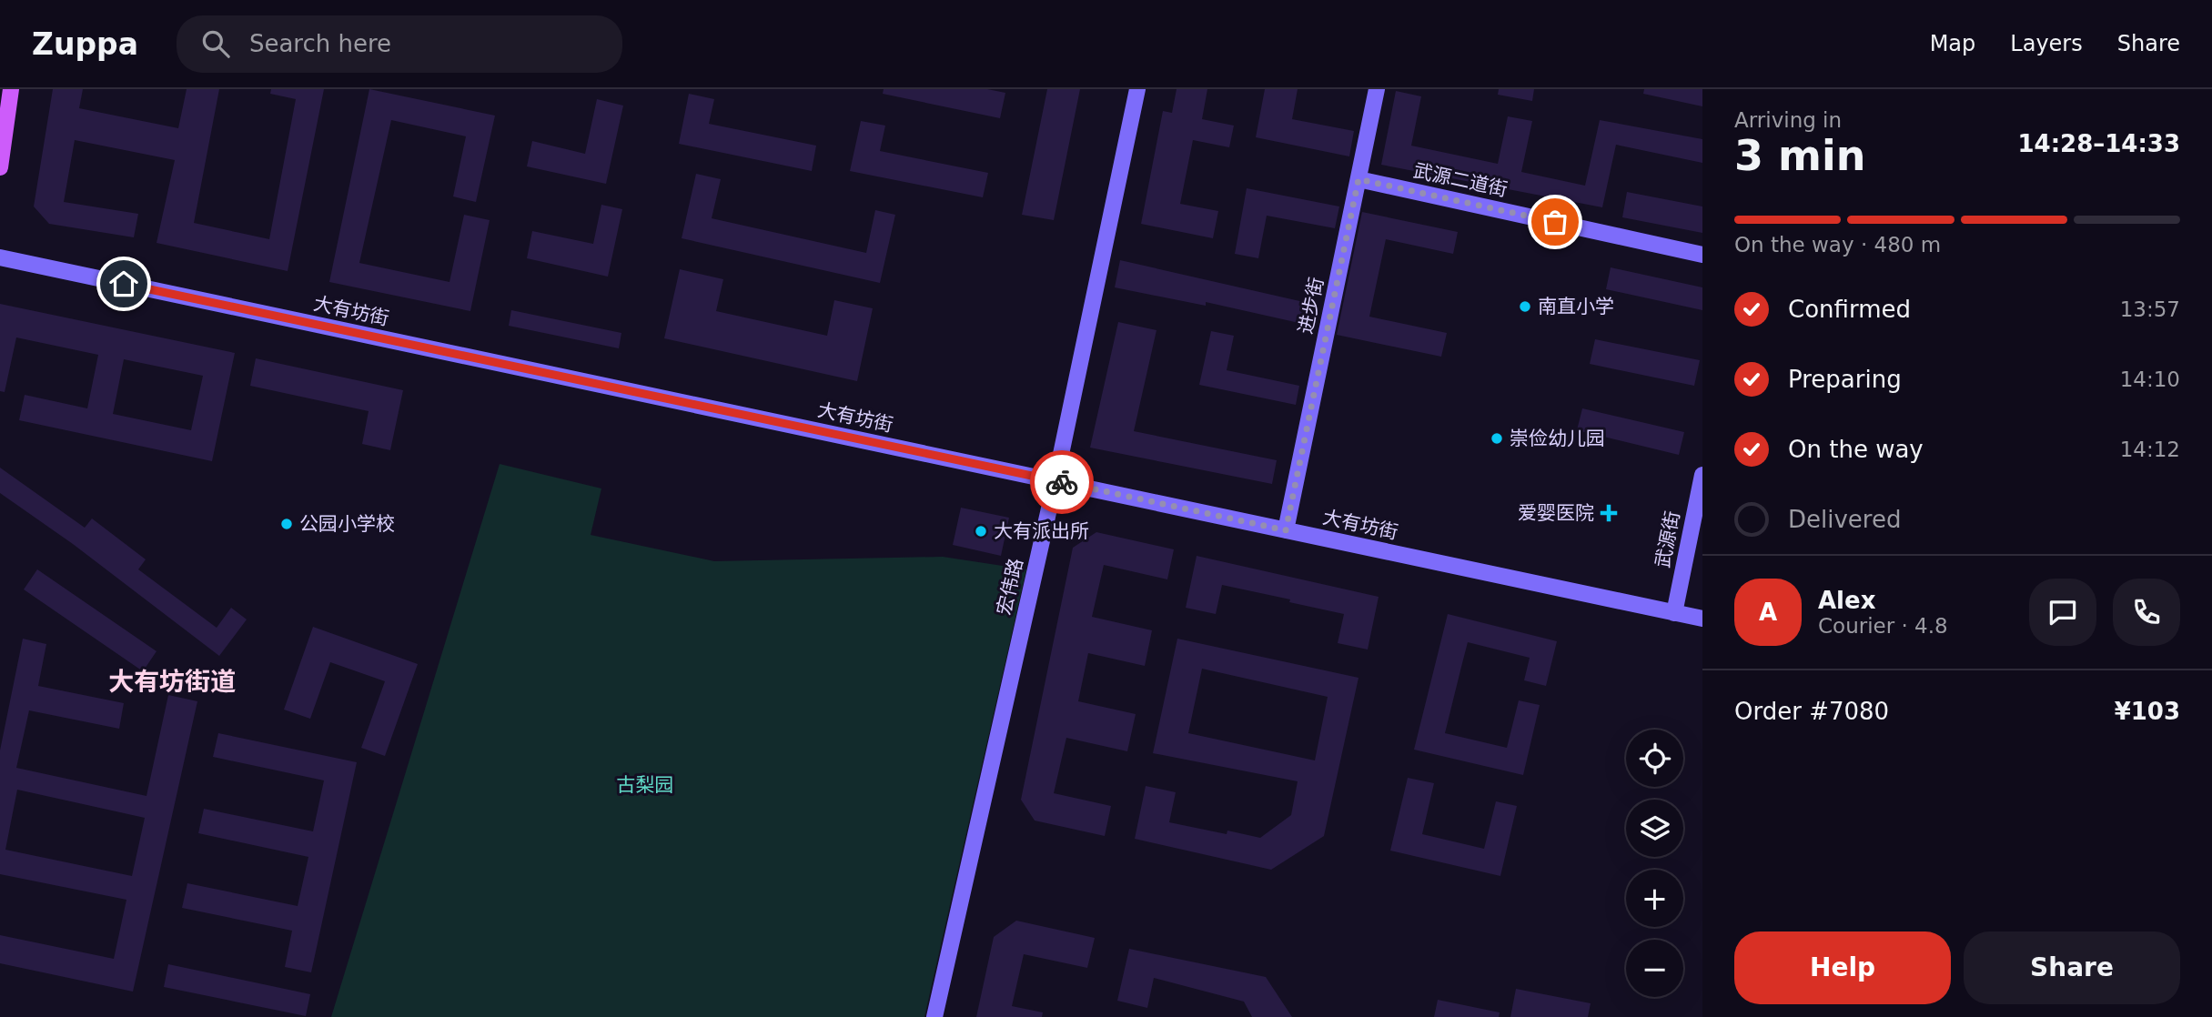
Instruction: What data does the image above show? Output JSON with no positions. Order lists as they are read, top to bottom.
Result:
{
  "streets": {
    "main road": [
      "武源二道街",
      "进步街",
      "大有坊街",
      "武源街",
      "宏伟路"
    ]
  },
  "crossings": [
    ["武源二道街", "进步街"],
    ["进步街", "大有坊街"],
    ["大有坊街", "武源街"],
    ["大有坊街", "宏伟路"]
  ],
  "districts": ["大有坊街道"],
  "parks": ["古梨园"],
  "places": {
    "other": [
      "南直小学",
      "崇俭幼儿园",
      "公园小学校",
      "大有派出所"
    ],
    "health": ["爱婴医院"]
  },
  "page": {
    "header": "Zuppa",
    "search": "Search here",
    "nav": ["Map", "Layers", "Share"],
    "heading": ["3 min", "Arriving in", "14:28–14:33"],
    "panel": [
      "Alex",
      "Courier · 4.8",
      "Order #7080",
      "¥103"
    ],
    "bar": "On the way · 480 m",
    "list": [
      ["Confirmed", "13:57"],
      ["Preparing", "14:10"],
      ["On the way", "14:12"],
      "Delivered"
    ],
    "round": "A",
    "map_buttons": ["+", "−"],
    "buttons": ["Help", "Share"]
  }
}
